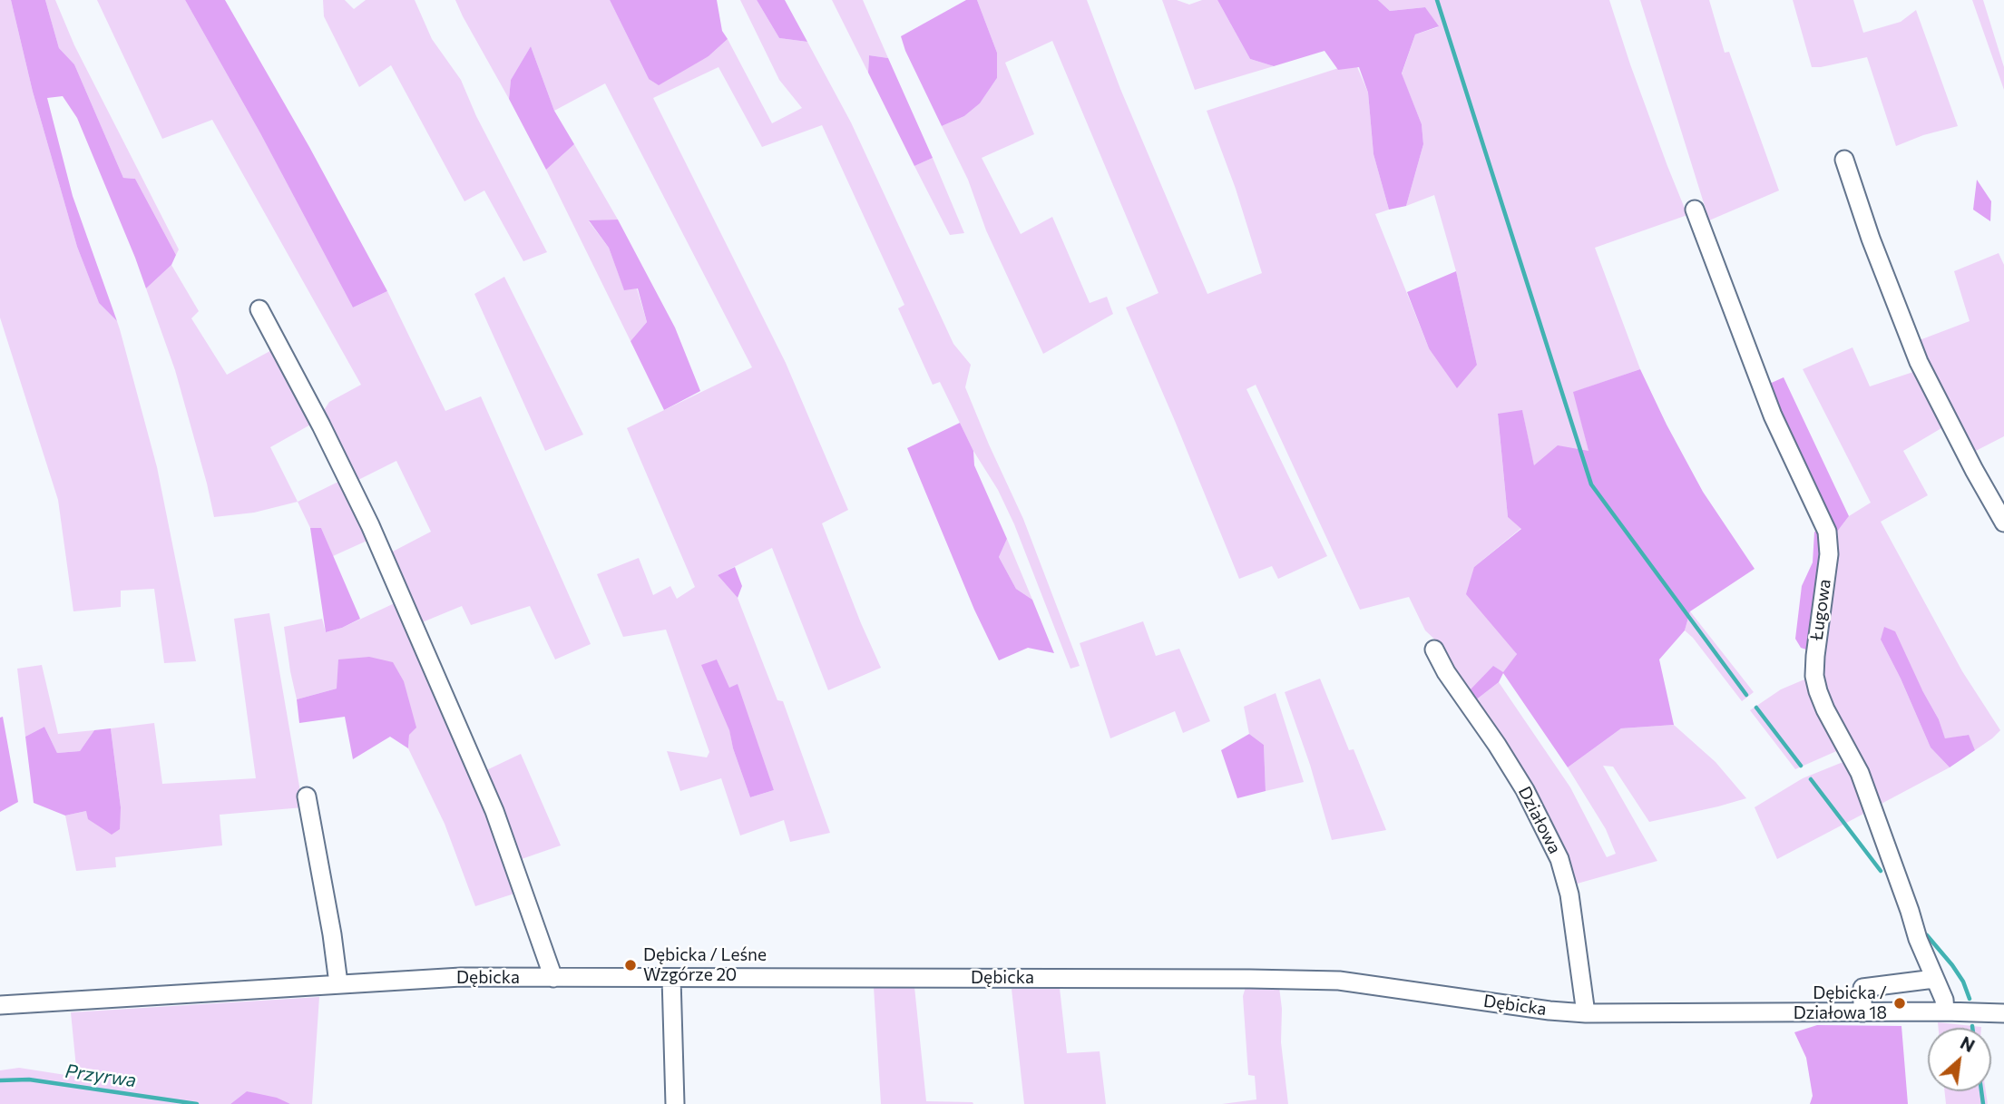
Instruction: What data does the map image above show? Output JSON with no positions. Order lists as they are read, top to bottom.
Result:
{
  "streets": {
    "street": ["Ługowa", "Działowa", "Dębicka"]
  },
  "crossings": [
    ["Ługowa", "Dębicka"],
    ["Działowa", "Dębicka"]
  ],
  "water": ["Przyrwa"],
  "places": ["Dębicka / Leśne Wzgórze 20", "Dębicka / Działowa 18"],
  "north": "top right"
}
